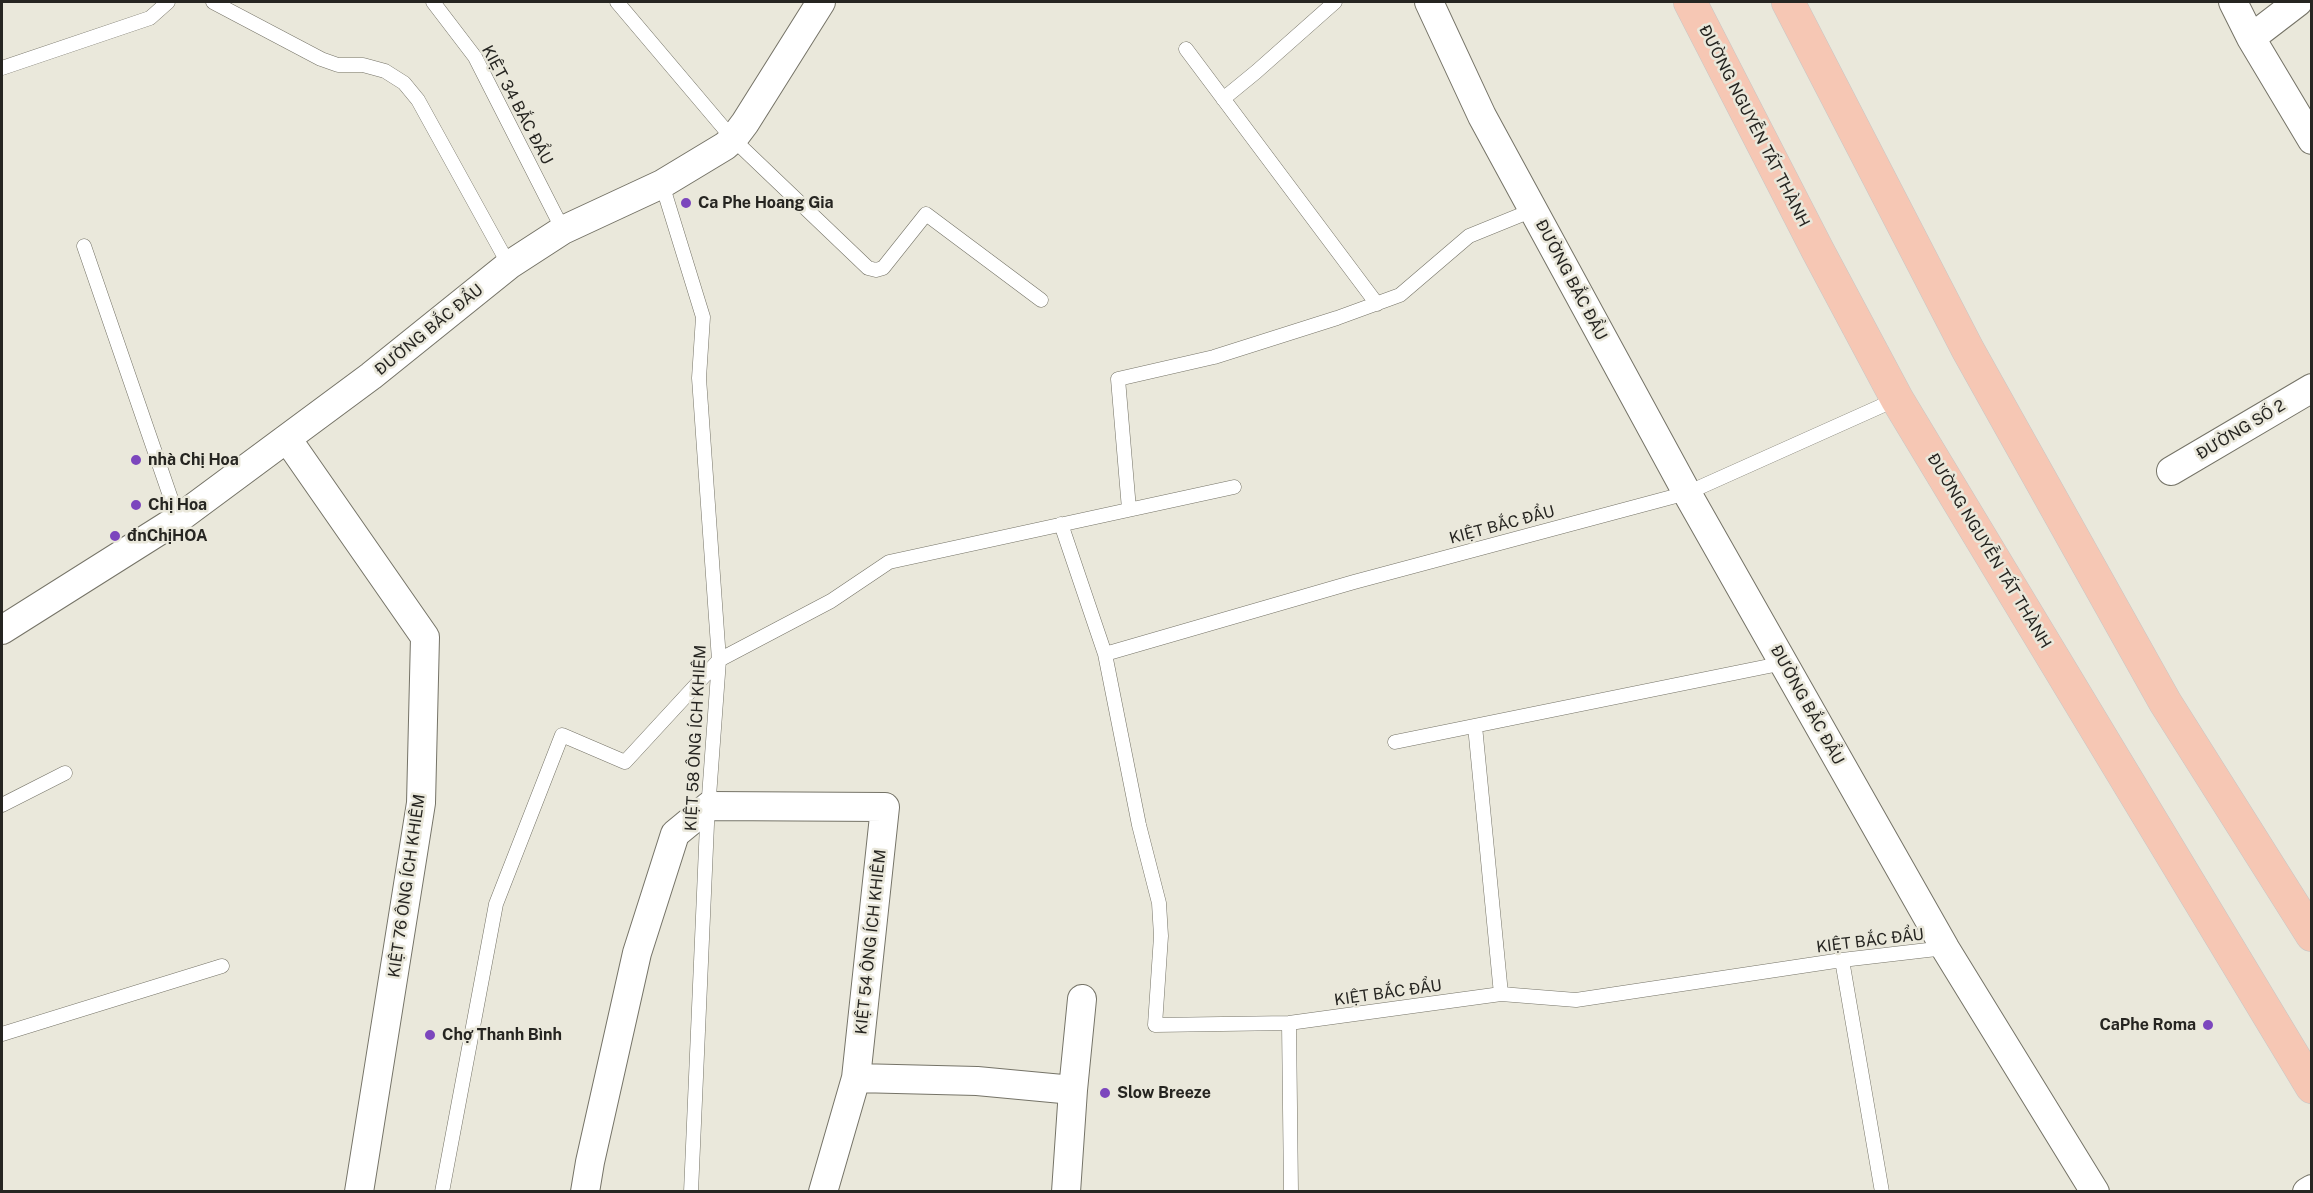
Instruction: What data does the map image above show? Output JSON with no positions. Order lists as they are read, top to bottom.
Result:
{
  "streets": {
    "main road": ["ĐƯỜNG NGUYỄN TẤT THÀNH"],
    "street": [
      "ĐƯỜNG BẮC ĐẨU",
      "ĐƯỜNG SỐ 2",
      "KIỆT 76 ÔNG ÍCH KHIÊM",
      "KIỆT 54 ÔNG ÍCH KHIÊM"
    ],
    "lane": ["KIỆT 34 BẮC ĐẨU", "KIỆT BẮC ĐẨU", "KIỆT 58 ÔNG ÍCH KHIÊM"]
  },
  "crossings": [
    ["KIỆT 34 BẮC ĐẨU", "ĐƯỜNG BẮC ĐẨU"],
    ["ĐƯỜNG NGUYỄN TẤT THÀNH", "KIỆT BẮC ĐẨU"],
    ["ĐƯỜNG BẮC ĐẨU", "KIỆT BẮC ĐẨU"],
    ["ĐƯỜNG BẮC ĐẨU", "KIỆT 58 ÔNG ÍCH KHIÊM"],
    ["ĐƯỜNG BẮC ĐẨU", "KIỆT 76 ÔNG ÍCH KHIÊM"],
    ["KIỆT 58 ÔNG ÍCH KHIÊM", "KIỆT 54 ÔNG ÍCH KHIÊM"]
  ],
  "places": [
    "Ca Phe Hoang Gia",
    "nhà Chị Hoa",
    "Chị Hoa",
    "đnChịHOA",
    "CaPhe Roma",
    "Chợ Thanh Bình",
    "Slow Breeze"
  ]
}
